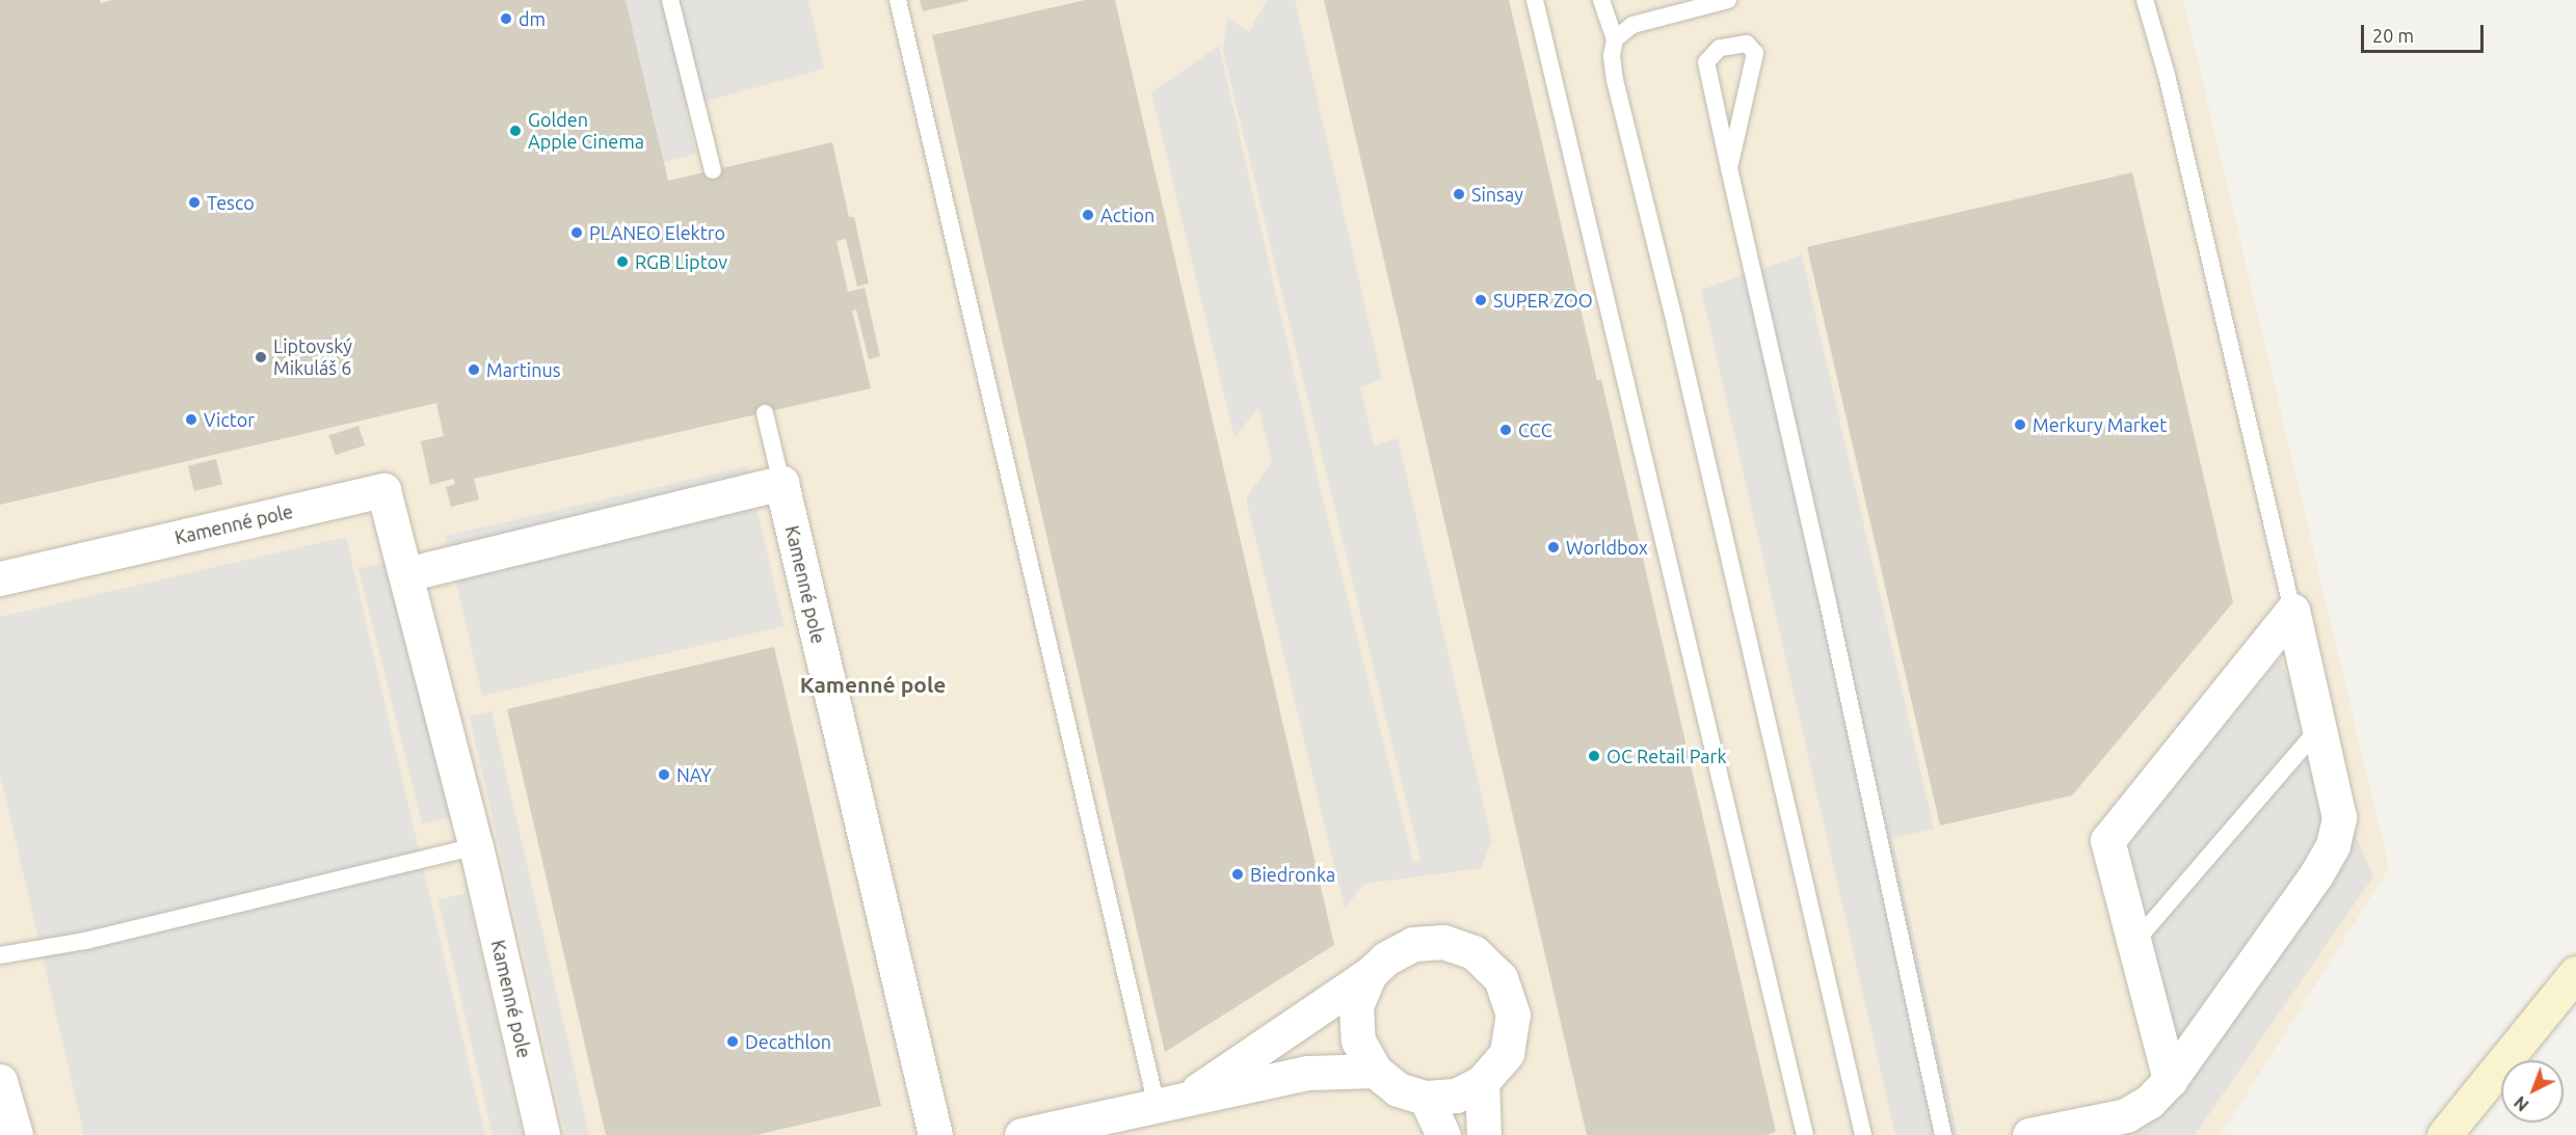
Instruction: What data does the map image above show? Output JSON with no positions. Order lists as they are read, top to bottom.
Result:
{
  "streets": {
    "street": ["Kamenné pole"]
  },
  "districts": ["Kamenné pole"],
  "places": [
    "dm",
    "Golden Apple Cinema",
    "Sinsay",
    "Tesco",
    "Action",
    "PLANEO Elektro",
    "RGB Liptov",
    "SUPER ZOO",
    "Liptovský Mikuláš 6",
    "Martinus",
    "Victor",
    "Merkury Market",
    "CCC",
    "Worldbox",
    "OC Retail Park",
    "NAY",
    "Biedronka",
    "Decathlon"
  ],
  "scale_bar": "20 m",
  "north": "bottom left"
}
